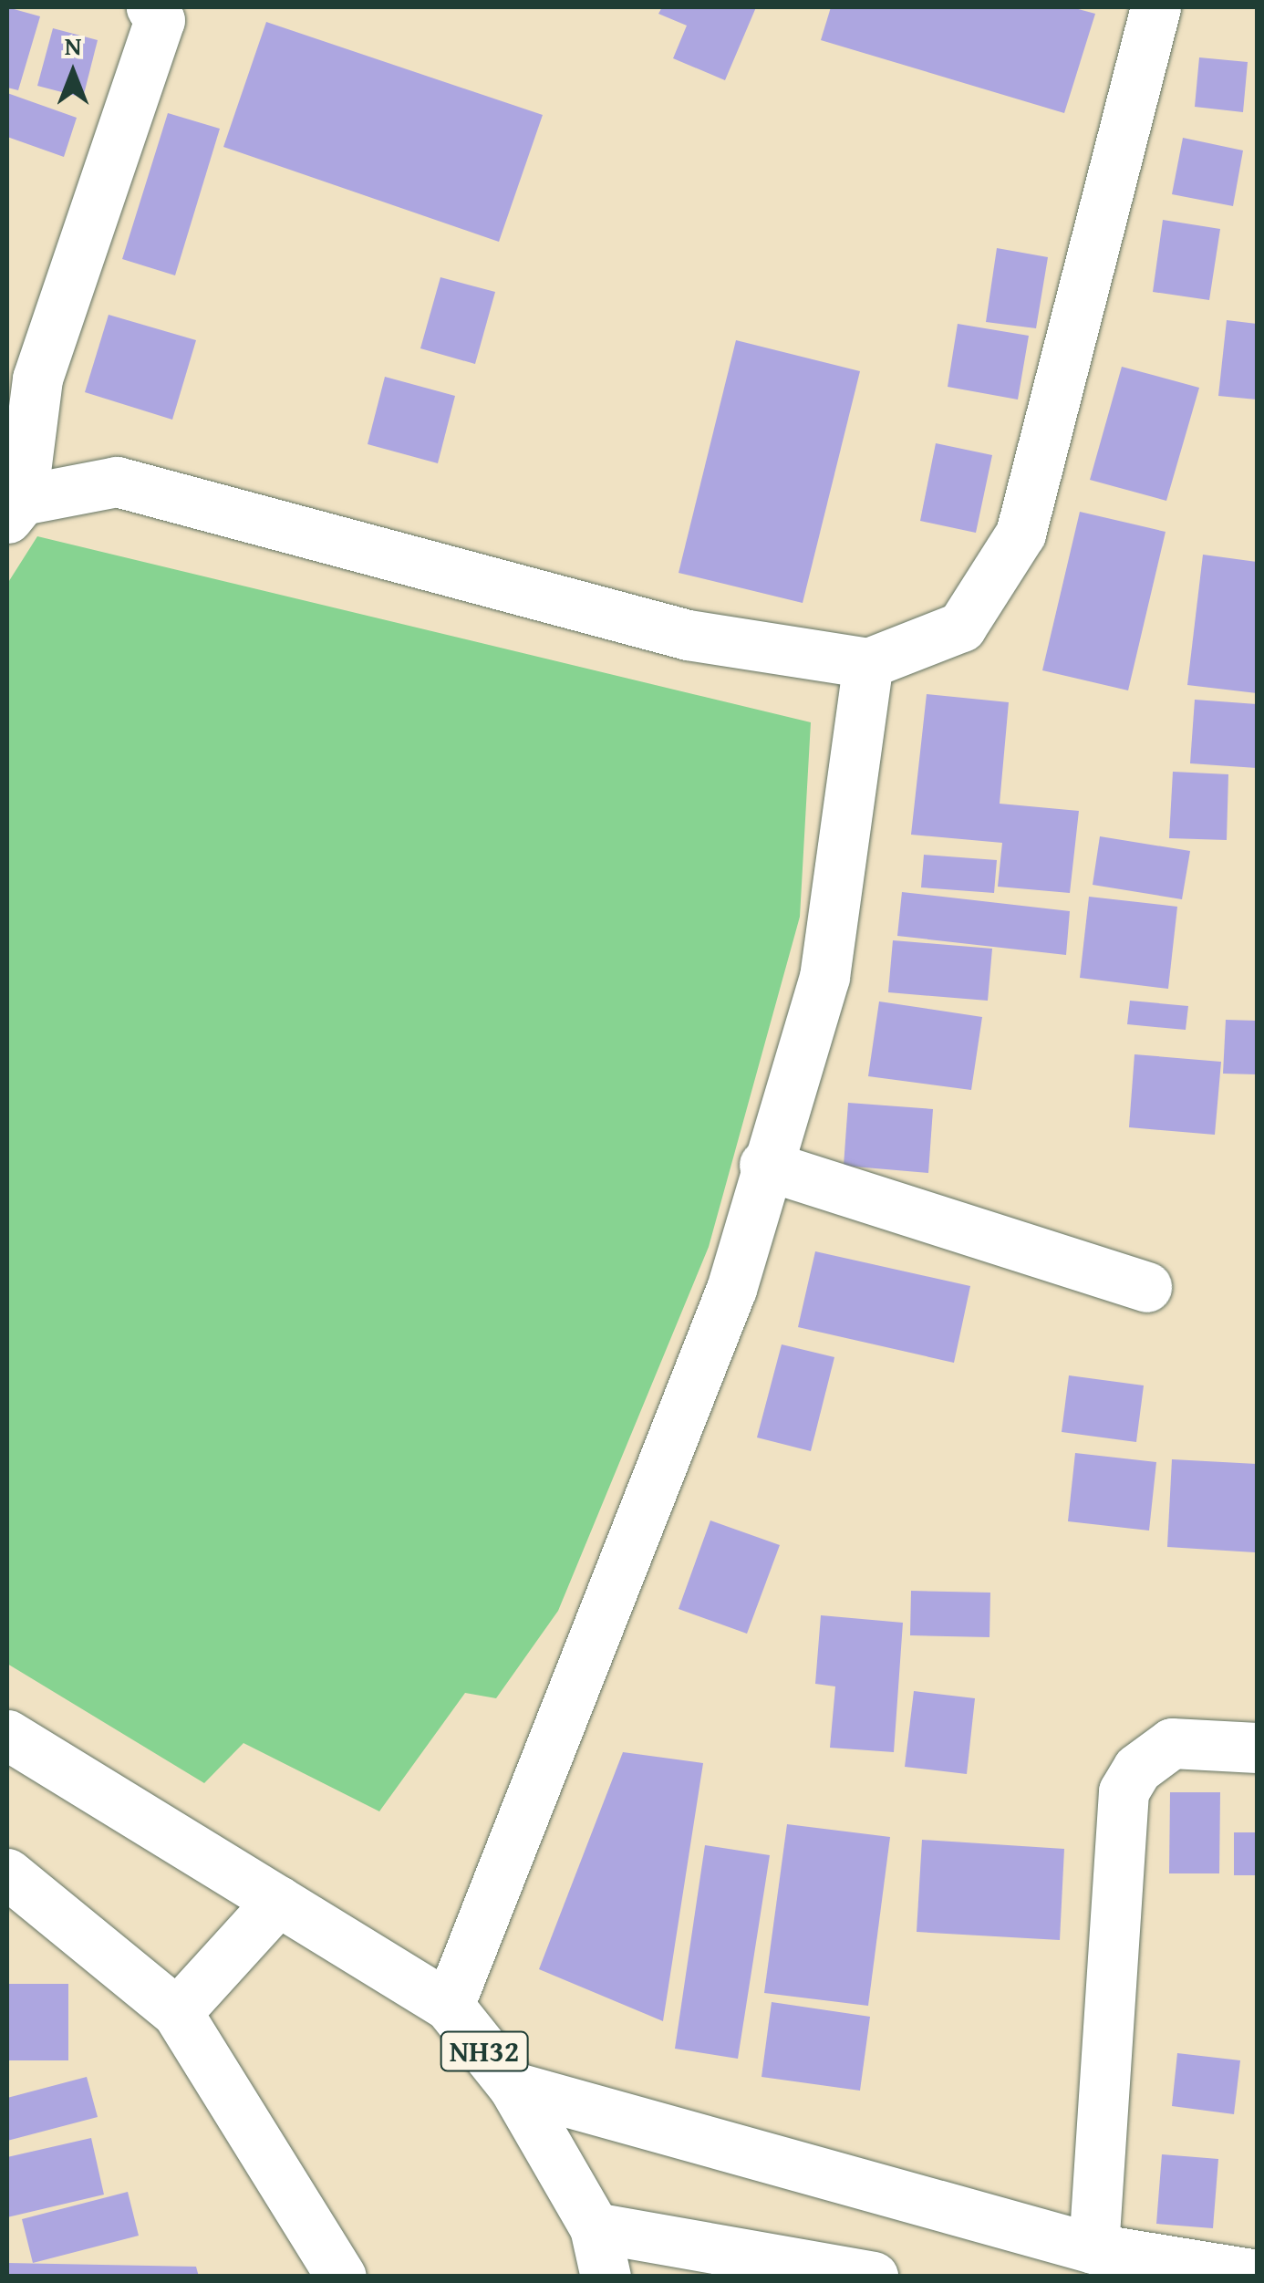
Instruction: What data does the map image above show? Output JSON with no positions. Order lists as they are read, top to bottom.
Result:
{
  "streets": {
    "street": ["NH32"]
  },
  "north": "top"
}
